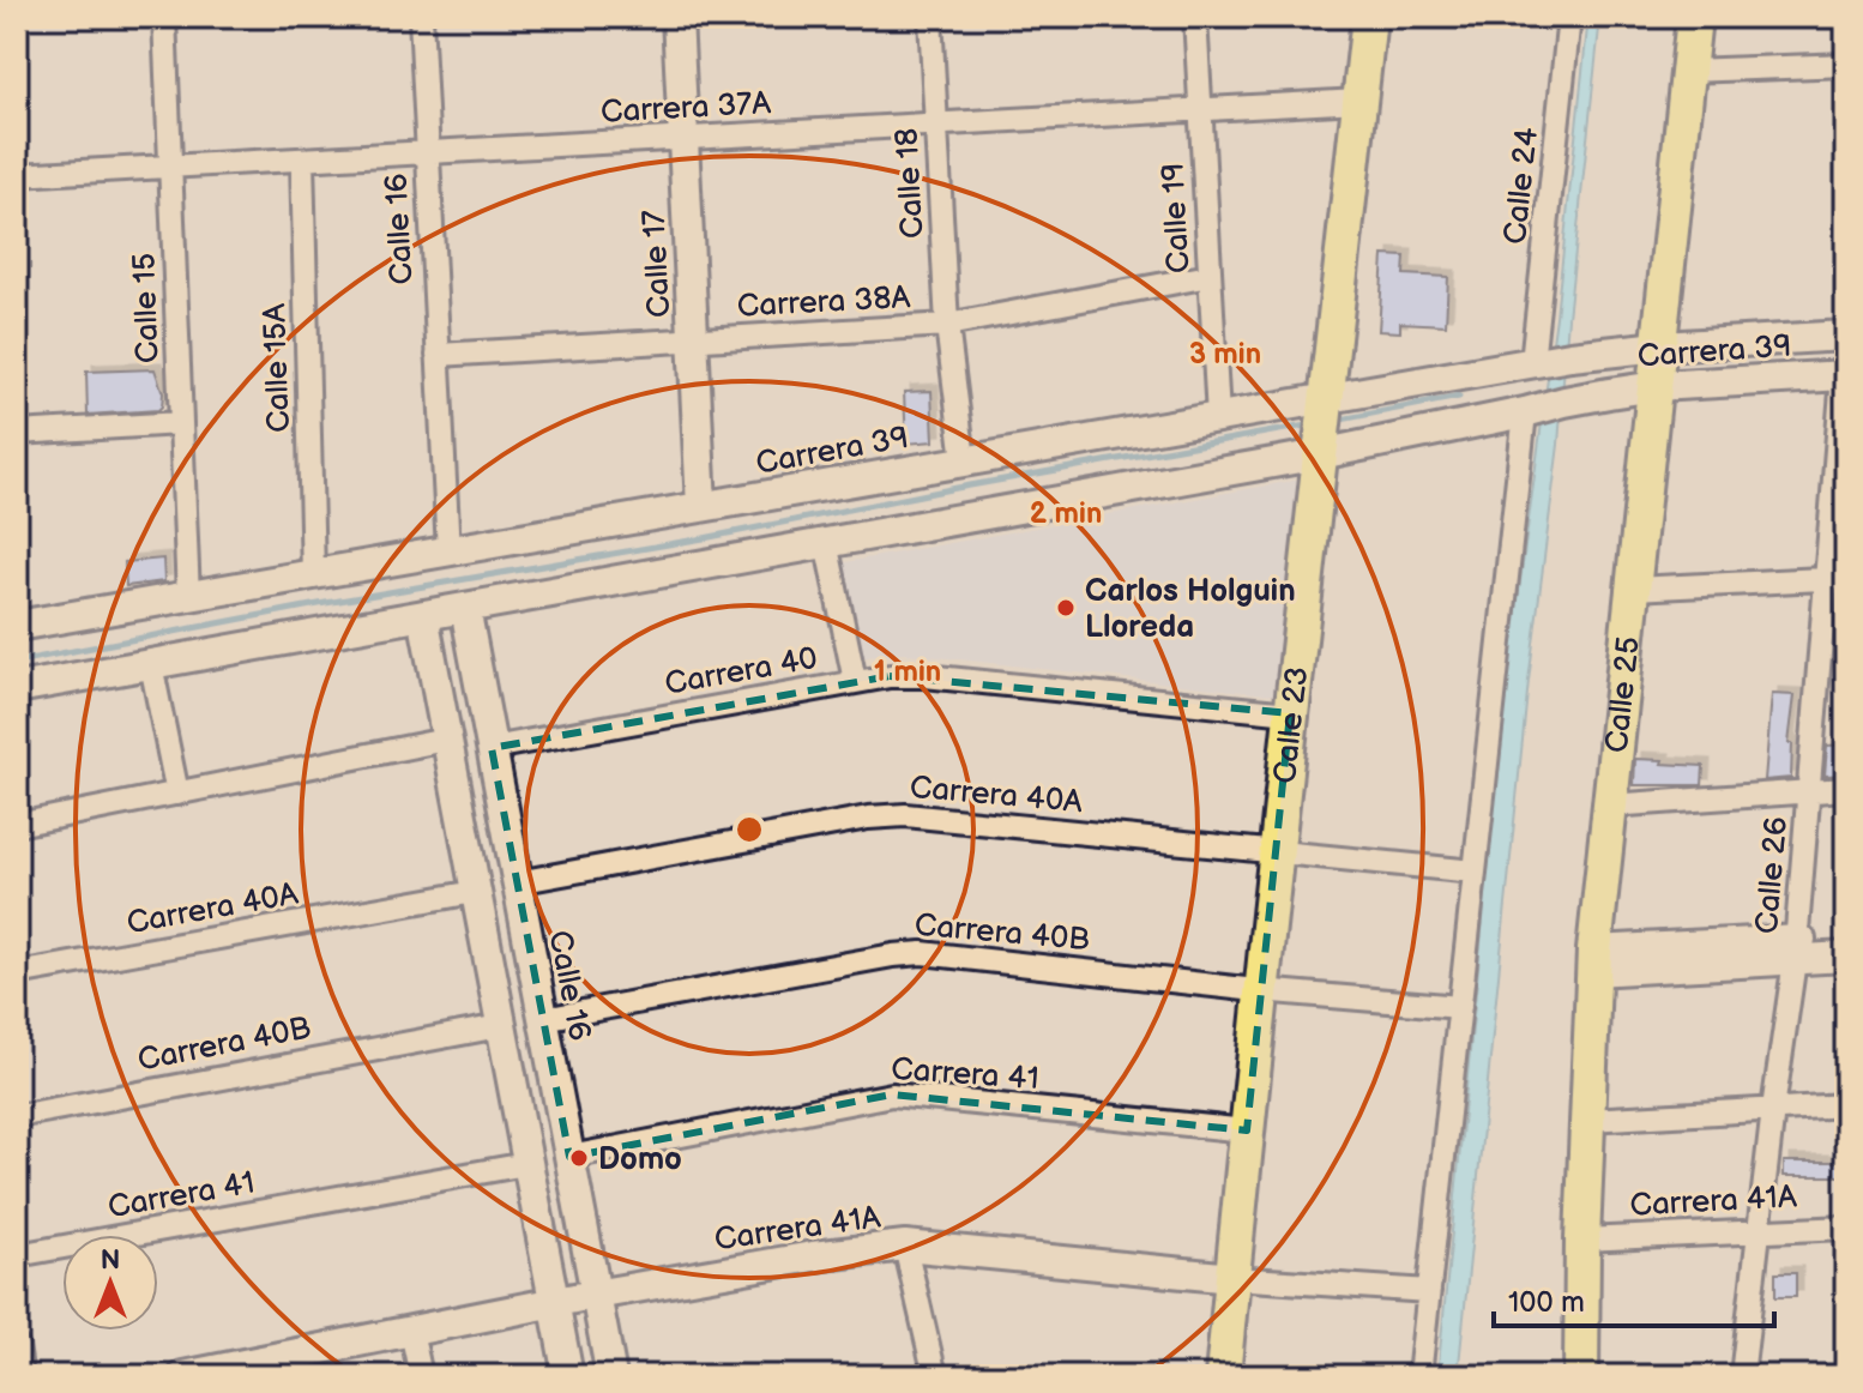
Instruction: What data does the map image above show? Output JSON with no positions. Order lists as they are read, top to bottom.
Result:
{
  "streets": {
    "main road": [
      "Calle 16",
      "Calle 17",
      "Carrera 39",
      "Calle 25",
      "Calle 23",
      "Carrera 41A"
    ],
    "street": [
      "Carrera 37A",
      "Calle 18",
      "Calle 24",
      "Calle 19",
      "Carrera 38A",
      "Calle 15",
      "Calle 15A",
      "Carrera 40",
      "Carrera 40A",
      "Calle 26",
      "Carrera 40B",
      "Carrera 41"
    ]
  },
  "crossings": [
    ["Carrera 37A", "Calle 18"],
    ["Carrera 37A", "Calle 19"],
    ["Carrera 37A", "Calle 16"],
    ["Carrera 37A", "Calle 17"],
    ["Carrera 37A", "Calle 15"],
    ["Carrera 37A", "Calle 15A"],
    ["Carrera 37A", "Calle 23"],
    ["Calle 18", "Carrera 38A"],
    ["Calle 18", "Carrera 39"],
    ["Calle 24", "Carrera 39"],
    ["Calle 19", "Carrera 38A"],
    ["Calle 19", "Carrera 39"],
    ["Calle 16", "Carrera 38A"],
    ["Calle 16", "Carrera 39"],
    ["Calle 16", "Carrera 40"],
    ["Calle 16", "Carrera 40A"],
    ["Calle 16", "Carrera 40B"],
    ["Calle 16", "Carrera 41"],
    ["Calle 16", "Carrera 41A"],
    ["Calle 17", "Carrera 38A"],
    ["Calle 17", "Carrera 39"],
    ["Calle 15", "Carrera 39"],
    ["Carrera 39", "Calle 15A"],
    ["Carrera 39", "Calle 25"],
    ["Carrera 39", "Calle 23"],
    ["Carrera 39", "Calle 26"],
    ["Carrera 40", "Calle 23"],
    ["Calle 25", "Carrera 41A"],
    ["Calle 23", "Carrera 40A"],
    ["Calle 23", "Carrera 40B"],
    ["Calle 23", "Carrera 41"],
    ["Calle 23", "Carrera 41A"],
    ["Calle 26", "Carrera 41A"]
  ],
  "places": ["Carlos Holguin Lloreda", "Domo"],
  "scale_bar": "100 m",
  "north": "top",
  "rings": ["3 min", "2 min", "1 min"]
}
